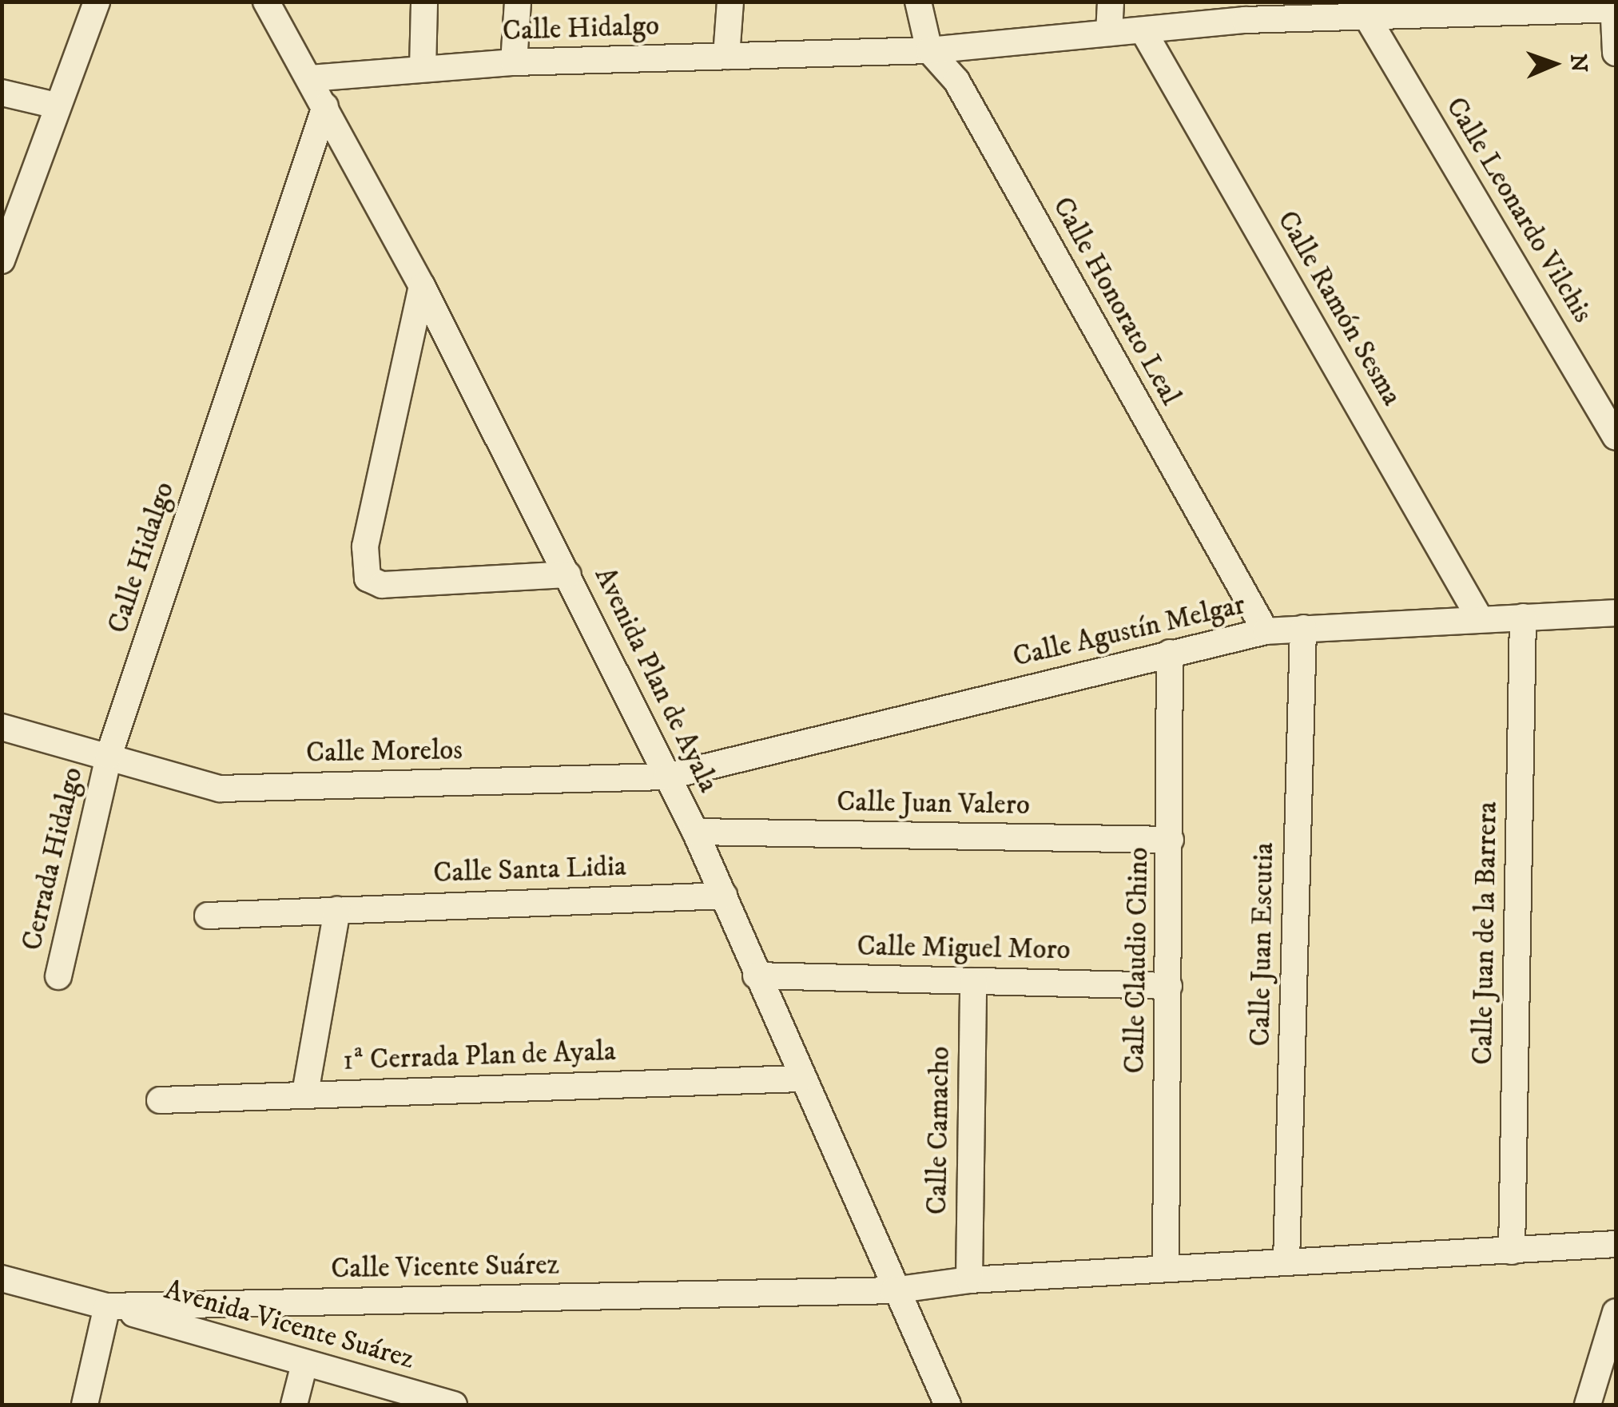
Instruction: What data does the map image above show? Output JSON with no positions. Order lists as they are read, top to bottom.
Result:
{
  "streets": {
    "street": [
      "Calle Hidalgo",
      "Calle Leonardo Vilchis",
      "Calle Honorato Leal",
      "Calle Ramón Sesma",
      "Calle Agustín Melgar",
      "Avenida Plan de Ayala",
      "Calle Morelos",
      "Calle Juan Valero",
      "Cerrada Hidalgo",
      "Calle Santa Lidia",
      "Calle Juan de la Barrera",
      "Calle Juan Escutia",
      "Calle Miguel Moro",
      "Calle Claudio Chino",
      "1ª Cerrada Plan de Ayala",
      "Calle Camacho",
      "Calle Vicente Suárez",
      "Avenida Vicente Suárez"
    ]
  },
  "crossings": [
    ["Calle Hidalgo", "Calle Leonardo Vilchis"],
    ["Calle Hidalgo", "Calle Honorato Leal"],
    ["Calle Hidalgo", "Calle Ramón Sesma"],
    ["Calle Hidalgo", "Avenida Plan de Ayala"],
    ["Calle Hidalgo", "Calle Morelos"],
    ["Calle Hidalgo", "Cerrada Hidalgo"],
    ["Calle Honorato Leal", "Calle Agustín Melgar"],
    ["Calle Ramón Sesma", "Calle Agustín Melgar"],
    ["Calle Agustín Melgar", "Avenida Plan de Ayala"],
    ["Calle Agustín Melgar", "Calle Morelos"],
    ["Calle Agustín Melgar", "Calle Juan de la Barrera"],
    ["Calle Agustín Melgar", "Calle Juan Escutia"],
    ["Calle Agustín Melgar", "Calle Claudio Chino"],
    ["Avenida Plan de Ayala", "Calle Morelos"],
    ["Avenida Plan de Ayala", "Calle Juan Valero"],
    ["Avenida Plan de Ayala", "Calle Santa Lidia"],
    ["Avenida Plan de Ayala", "Calle Miguel Moro"],
    ["Avenida Plan de Ayala", "1ª Cerrada Plan de Ayala"],
    ["Avenida Plan de Ayala", "Calle Vicente Suárez"],
    ["Calle Morelos", "Cerrada Hidalgo"],
    ["Calle Juan Valero", "Calle Claudio Chino"],
    ["Calle Miguel Moro", "Calle Claudio Chino"],
    ["Calle Miguel Moro", "Calle Camacho"],
    ["Calle Vicente Suárez", "Avenida Vicente Suárez"]
  ],
  "north": "right"
}
